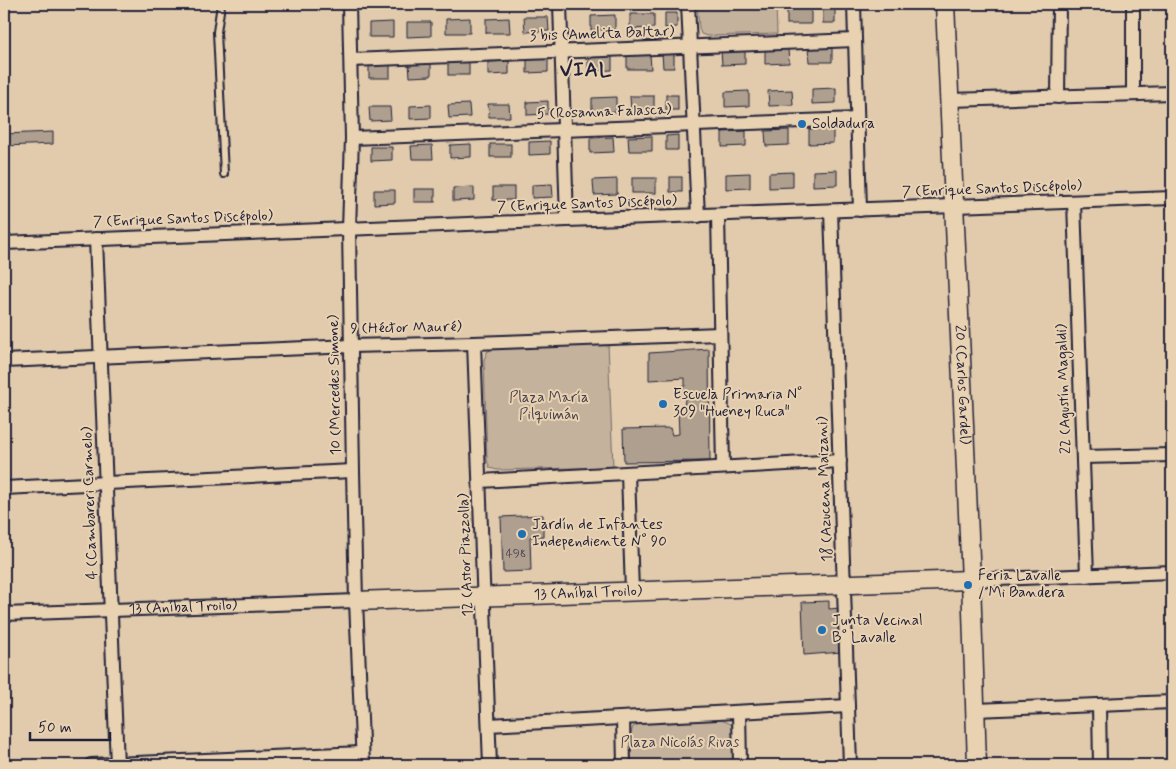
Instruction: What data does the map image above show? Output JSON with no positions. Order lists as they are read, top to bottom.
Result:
{
  "streets": {
    "street": [
      "3 bis (Amelita Baltar)",
      "5 (Rosanna Falasca)",
      "7 (Enrique Santos Discépolo)",
      "9 (Héctor Mauré)",
      "20 (Carlos Gardel)",
      "10 (Mercedes Simone)",
      "22 (Agustín Magaldi)",
      "18 (Azucena Maizani)",
      "4 (Cambareri Carmelo)",
      "12 (Astor Piazzolla)",
      "13 (Aníbal Troilo)"
    ]
  },
  "crossings": [
    ["3 bis (Amelita Baltar)", "10 (Mercedes Simone)"],
    ["5 (Rosanna Falasca)", "10 (Mercedes Simone)"],
    ["7 (Enrique Santos Discépolo)", "20 (Carlos Gardel)"],
    ["7 (Enrique Santos Discépolo)", "10 (Mercedes Simone)"],
    ["7 (Enrique Santos Discépolo)", "22 (Agustín Magaldi)"],
    ["7 (Enrique Santos Discépolo)", "18 (Azucena Maizani)"],
    ["7 (Enrique Santos Discépolo)", "4 (Cambareri Carmelo)"],
    ["9 (Héctor Mauré)", "10 (Mercedes Simone)"],
    ["9 (Héctor Mauré)", "4 (Cambareri Carmelo)"],
    ["9 (Héctor Mauré)", "12 (Astor Piazzolla)"],
    ["20 (Carlos Gardel)", "13 (Aníbal Troilo)"],
    ["10 (Mercedes Simone)", "13 (Aníbal Troilo)"],
    ["22 (Agustín Magaldi)", "13 (Aníbal Troilo)"],
    ["18 (Azucena Maizani)", "13 (Aníbal Troilo)"],
    ["4 (Cambareri Carmelo)", "13 (Aníbal Troilo)"],
    ["12 (Astor Piazzolla)", "13 (Aníbal Troilo)"]
  ],
  "districts": ["VIAL"],
  "parks": ["Plaza María Pilquimán", "Plaza Nicolás Rivas"],
  "places": [
    "Soldadura",
    "Escuela Primaria N° 309 \"Hueney Ruca\"",
    "Jardín de Infantes Independiente N° 90",
    "Feria Lavalle / Mi Bandera",
    "Junta Vecinal B° Lavalle"
  ],
  "house_numbers": ["498"],
  "scale_bar": "50 m"
}
